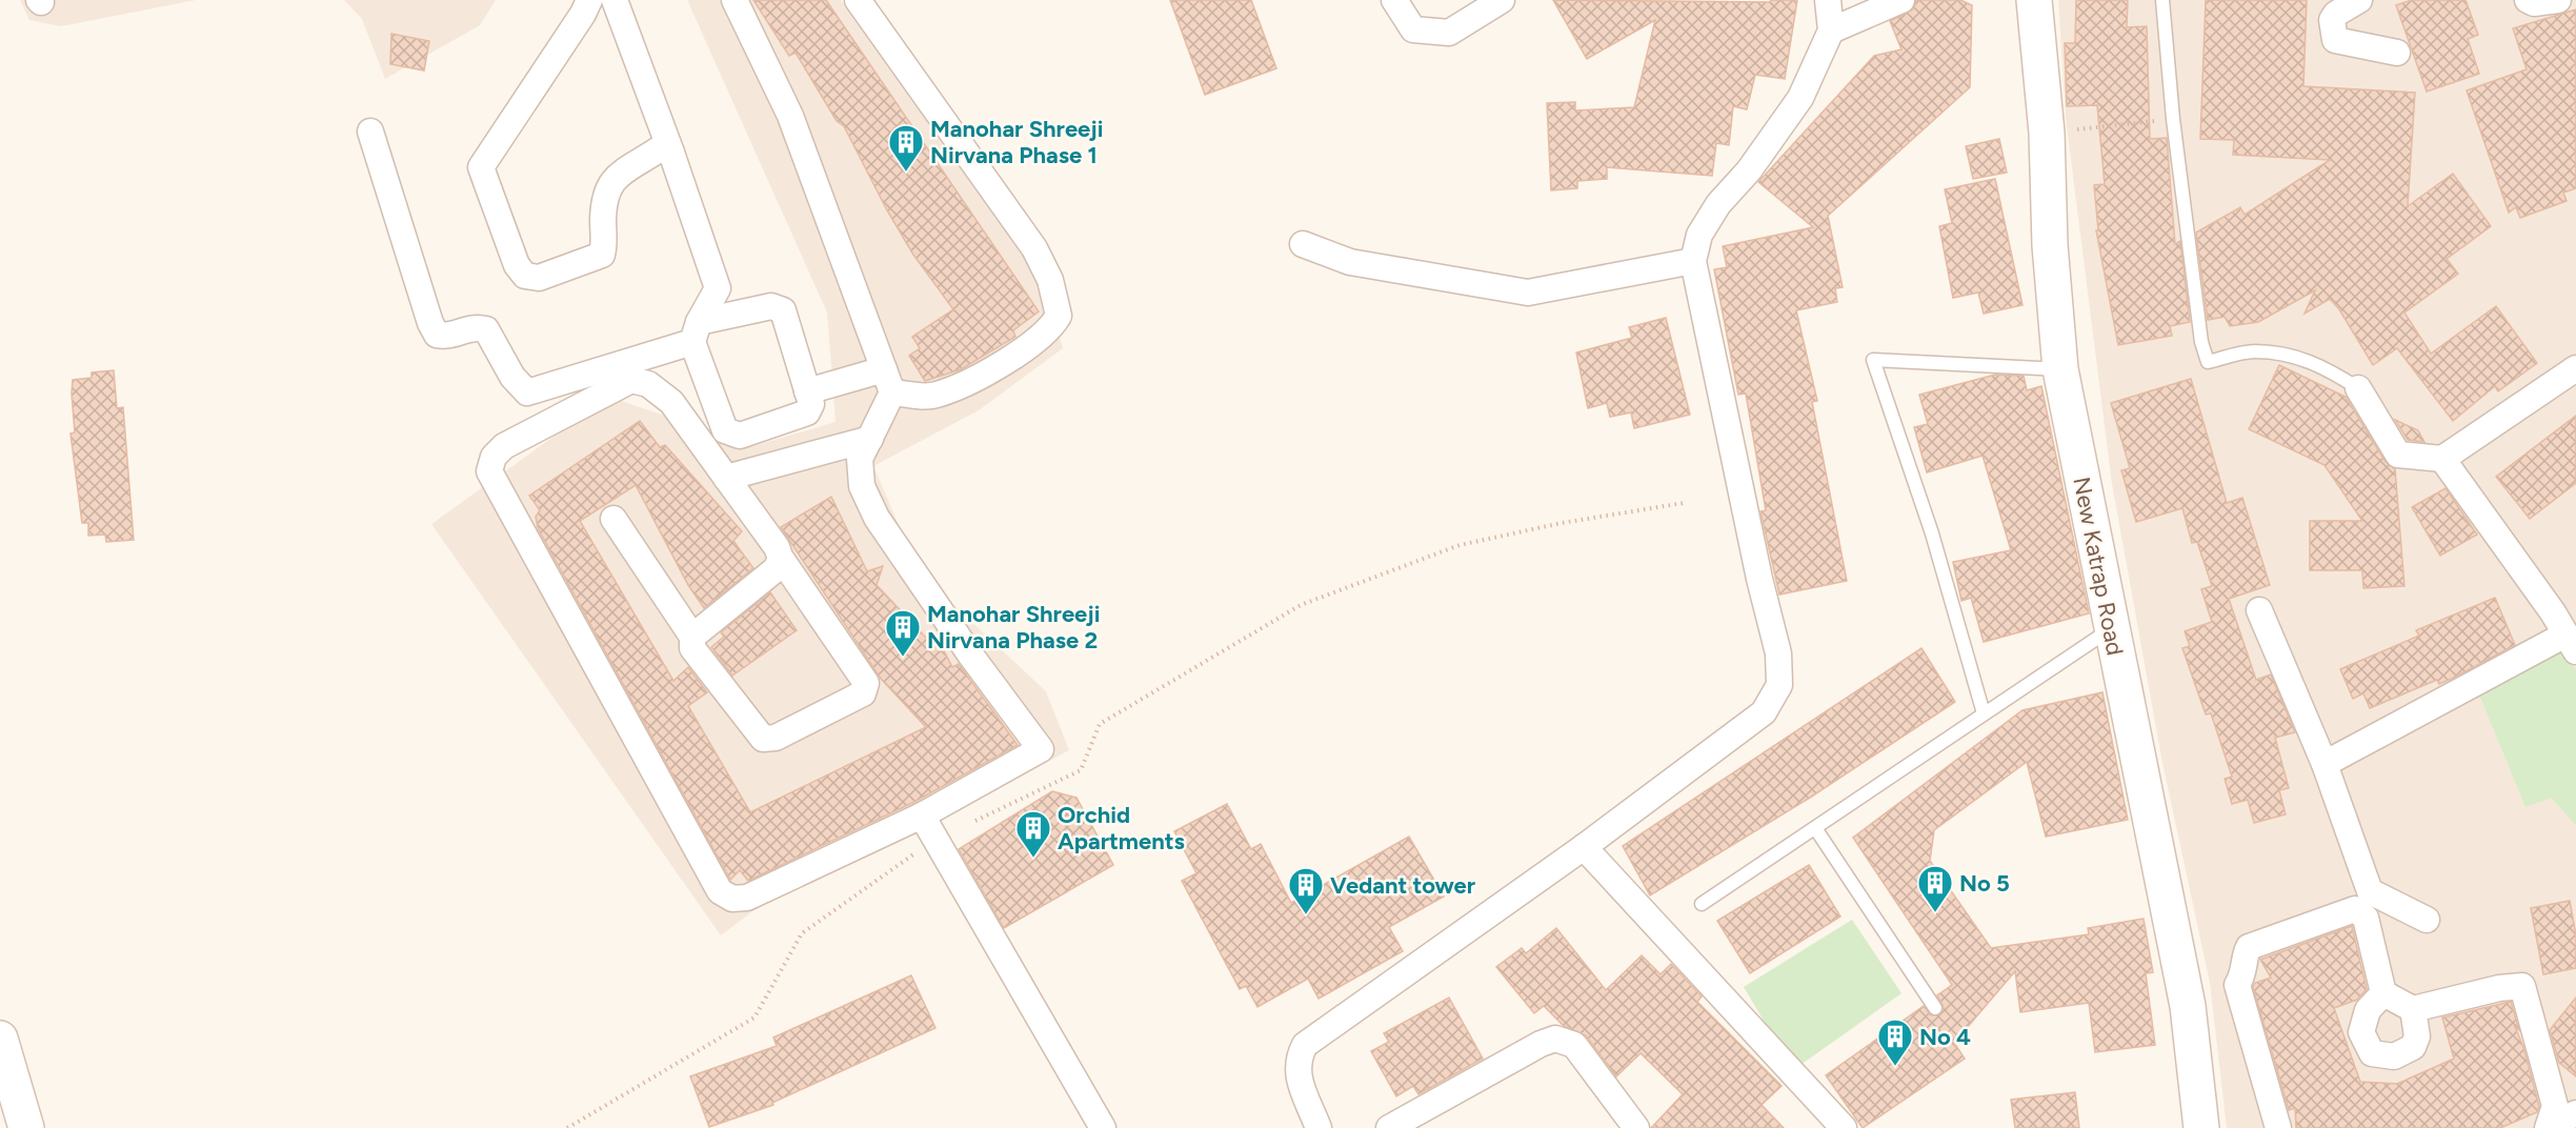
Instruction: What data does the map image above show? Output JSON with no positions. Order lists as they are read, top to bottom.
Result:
{
  "streets": {
    "street": ["New Katrap Road"]
  },
  "places": {
    "building": [
      "Manohar Shreeji Nirvana Phase 1",
      "Manohar Shreeji Nirvana Phase 2",
      "Orchid Apartments",
      "No 5",
      "Vedant tower",
      "No 4"
    ]
  }
}
